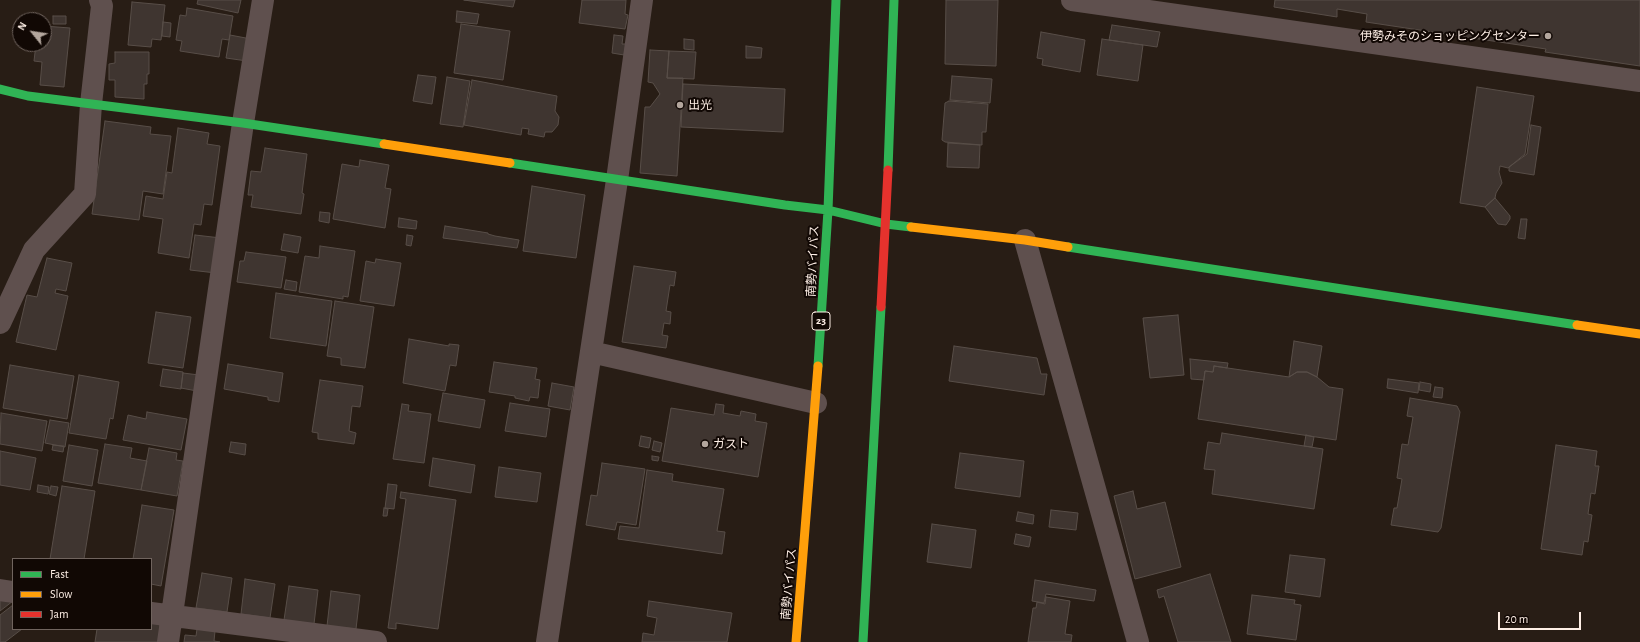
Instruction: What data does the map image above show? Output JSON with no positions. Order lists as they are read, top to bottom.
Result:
{
  "streets": {
    "main road": ["南勢バイパス", "23"]
  },
  "places": ["伊勢みそのショッピングセンター", "出光", "ガスト"],
  "legend": ["Fast", "Slow", "Jam"],
  "scale_bar": "20 m",
  "north": "top left"
}
